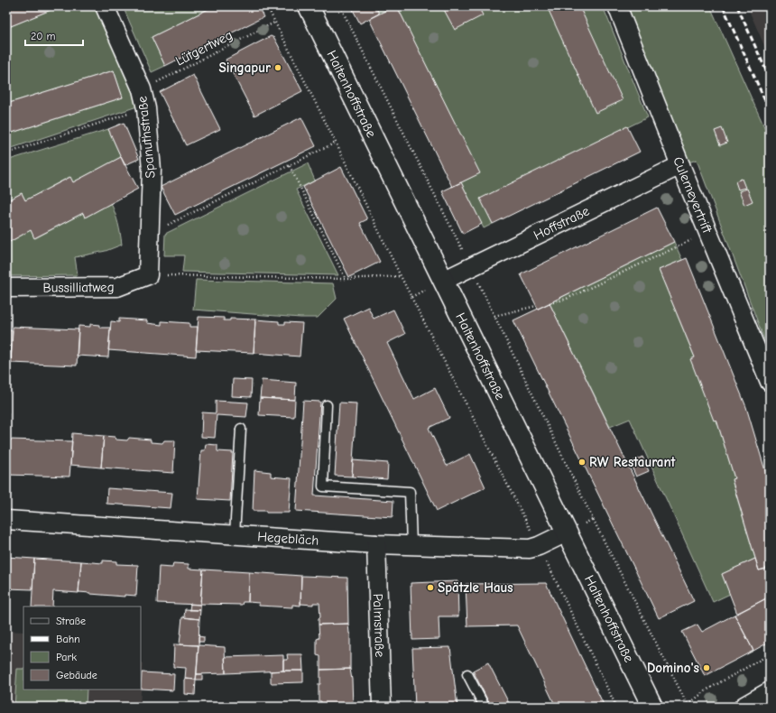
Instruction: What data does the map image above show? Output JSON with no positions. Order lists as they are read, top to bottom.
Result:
{
  "streets": {
    "street": [
      "Haltenhoffstraße",
      "Spanuthstraße",
      "Culemeyertrift",
      "Hoffstraße",
      "Bussilliatweg",
      "Hegebläch",
      "Palmstraße"
    ],
    "path": ["Lütgertweg"]
  },
  "crossings": [
    ["Lütgertweg", "Spanuthstraße"],
    ["Haltenhoffstraße", "Hoffstraße"],
    ["Haltenhoffstraße", "Hegebläch"],
    ["Spanuthstraße", "Bussilliatweg"],
    ["Culemeyertrift", "Hoffstraße"],
    ["Hegebläch", "Palmstraße"]
  ],
  "places": [
    "Singapur",
    "RW Restaurant",
    "Spätzle Haus",
    "Domino's"
  ],
  "legend": [
    "Straße",
    "Bahn",
    "Park",
    "Gebäude"
  ],
  "scale_bar": "20 m"
}
